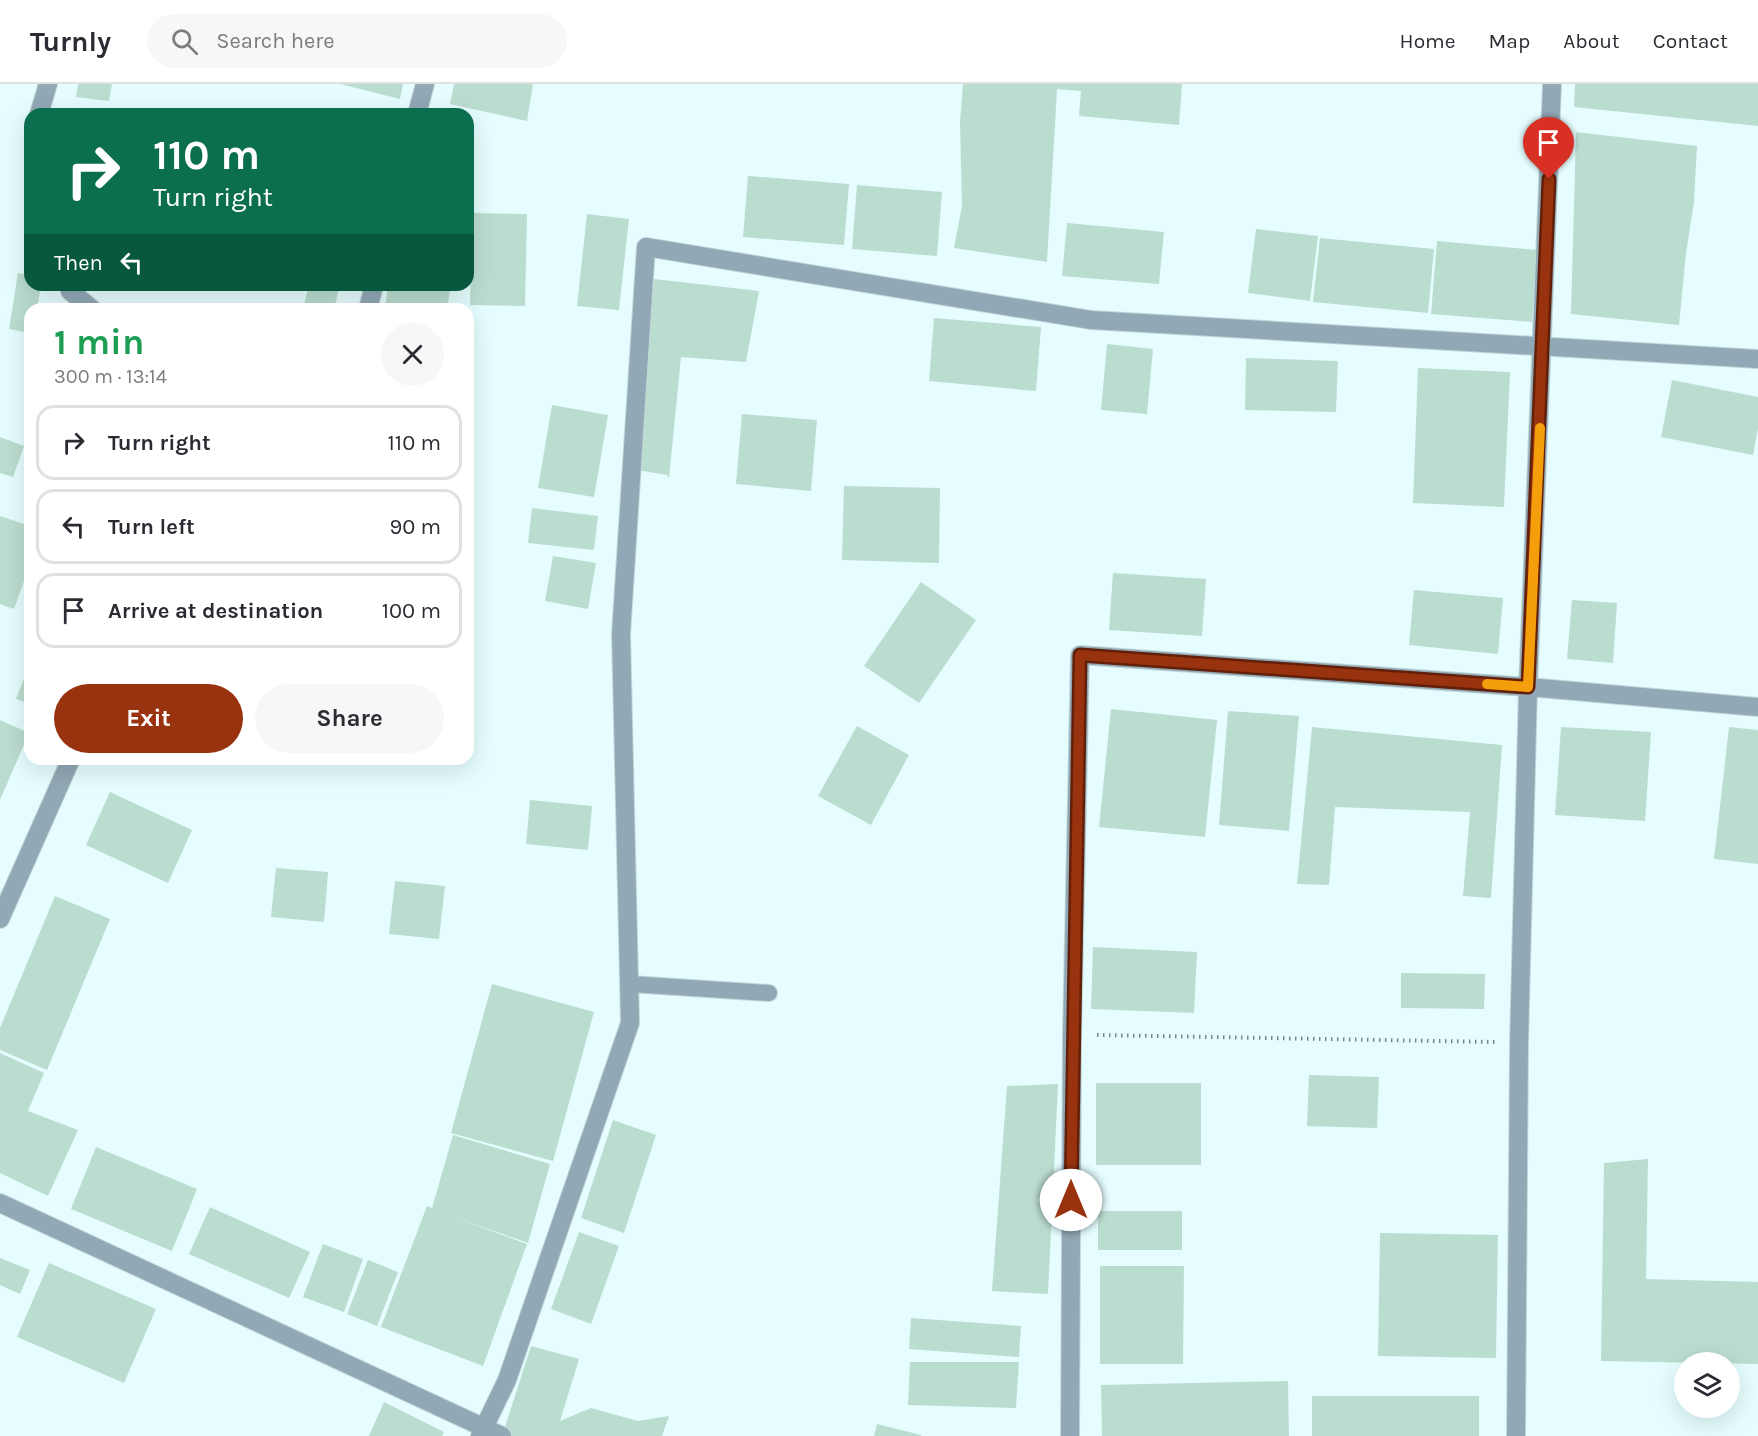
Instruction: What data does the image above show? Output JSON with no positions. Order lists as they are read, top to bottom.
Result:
{
  "page": {
    "header": "Turnly",
    "search": "Search here",
    "nav": [
      "Home",
      "Map",
      "About",
      "Contact"
    ],
    "turn": ["110 m", "Turn right"],
    "then": "Then",
    "heading": ["1 min", "300 m · 13:14"],
    "list": [
      {
        "name": "Turn right",
        "value": "110 m"
      },
      {
        "name": "Turn left",
        "value": "90 m"
      },
      {
        "name": "Arrive at destination",
        "value": "100 m"
      }
    ],
    "buttons": ["Exit", "Share"]
  }
}
